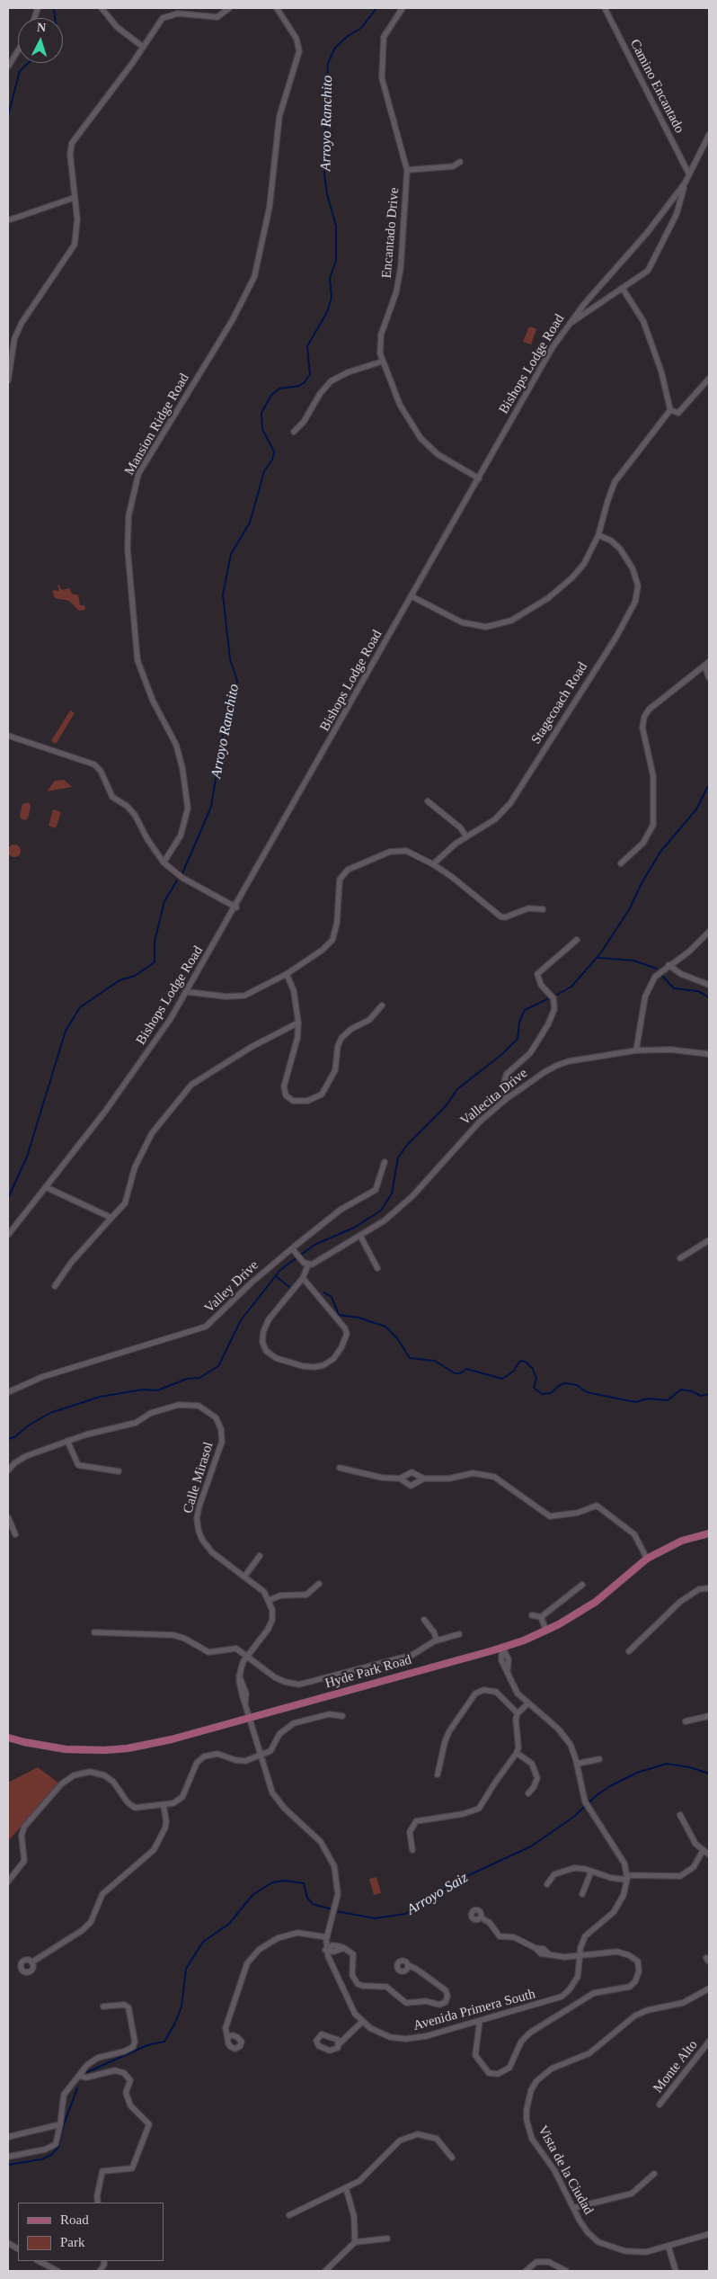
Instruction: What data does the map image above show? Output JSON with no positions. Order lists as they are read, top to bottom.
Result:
{
  "streets": {
    "main road": ["Hyde Park Road"],
    "street": [
      "Camino Encantado",
      "Encantado Drive",
      "Bishops Lodge Road",
      "Mansion Ridge Road",
      "Stagecoach Road",
      "Vallecita Drive",
      "Valley Drive",
      "Calle Mirasol",
      "Avenida Primera South",
      "Monte Alto",
      "Vista de la Ciudad"
    ]
  },
  "crossings": [
    ["Camino Encantado", "Bishops Lodge Road"],
    ["Encantado Drive", "Bishops Lodge Road"]
  ],
  "water": ["Arroyo Ranchito", "Arroyo Saiz"],
  "legend": ["Road", "Park"],
  "north": "top"
}
